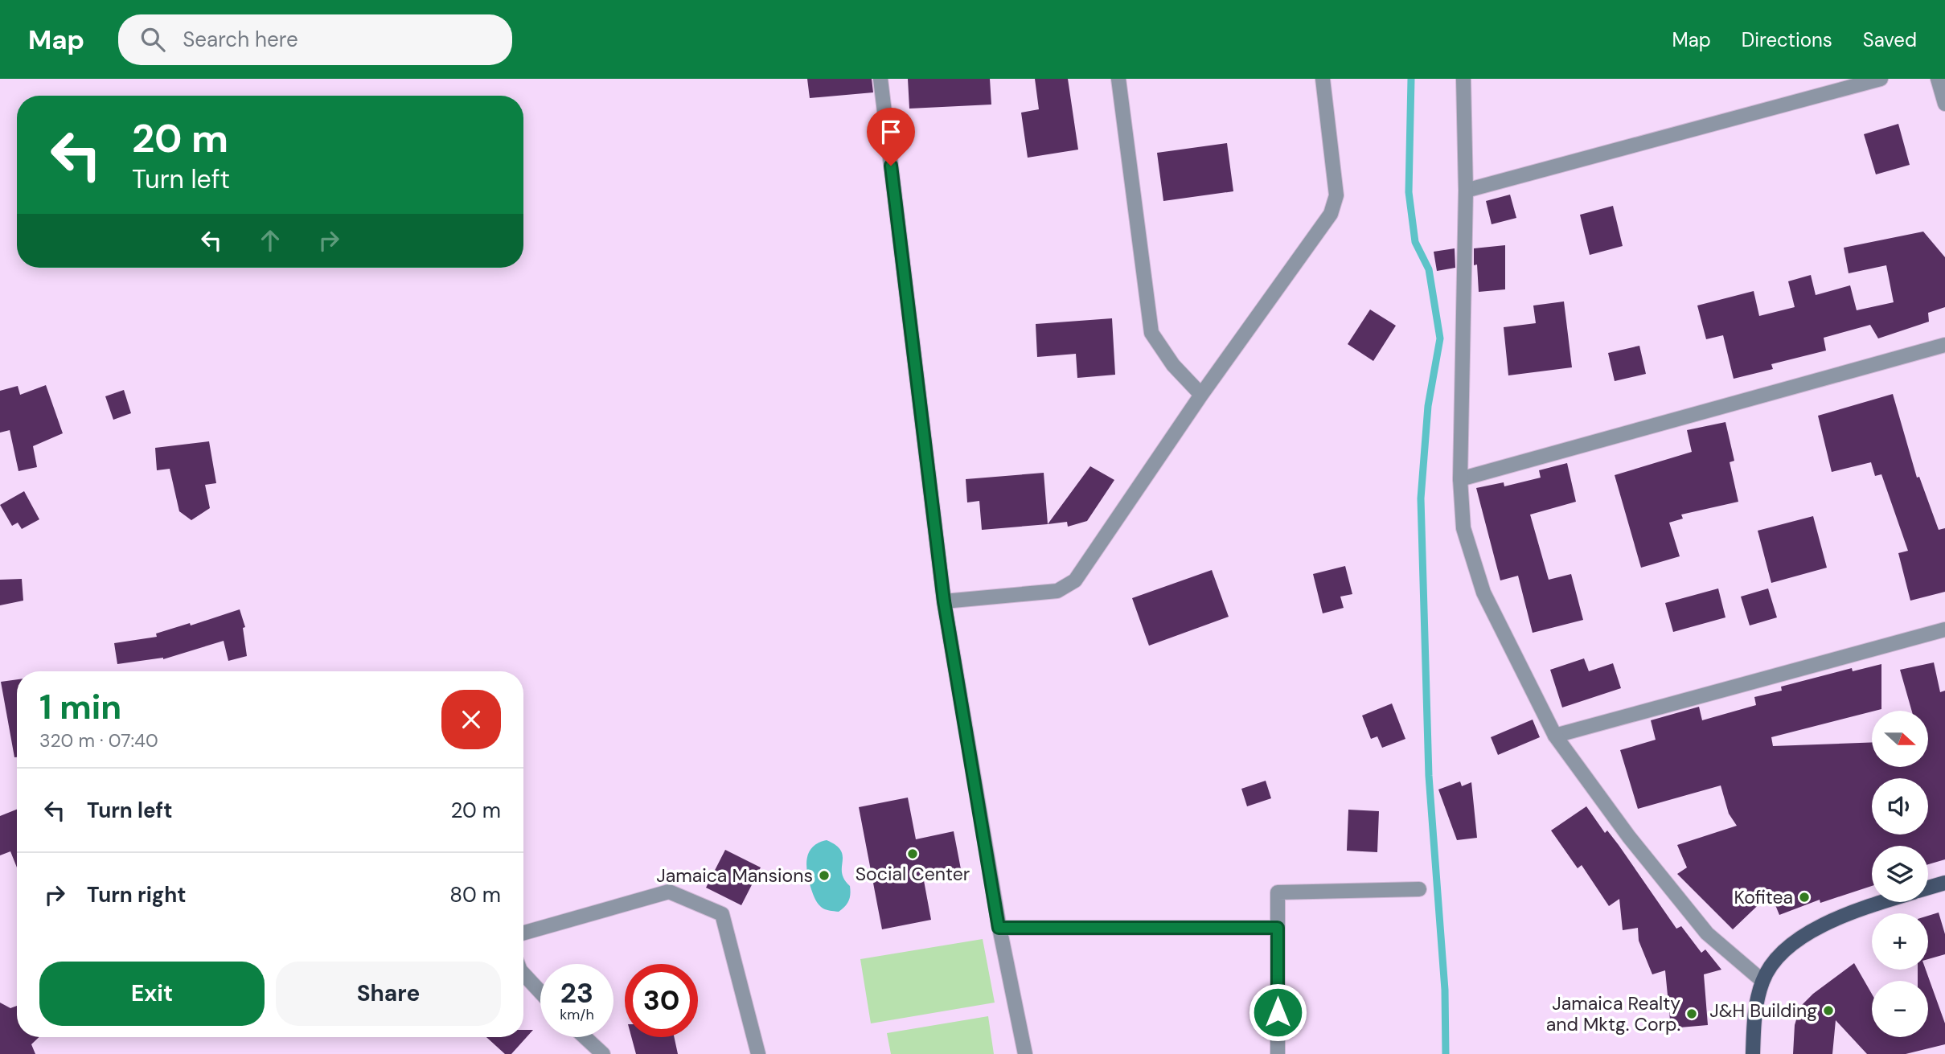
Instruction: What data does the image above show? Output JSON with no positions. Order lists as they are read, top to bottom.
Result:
{
  "places": [
    "Social Center",
    "Jamaica Mansions",
    "Kofitea",
    "J&H Building",
    "Jamaica Realty and Mktg. Corp."
  ],
  "north": "right",
  "page": {
    "header": "Map",
    "search": "Search here",
    "nav": ["Map", "Directions", "Saved"],
    "turn": ["20 m", "Turn left"],
    "heading": ["1 min", "320 m · 07:40"],
    "map_buttons": ["+", "−"],
    "list": [
      {
        "name": "Turn left",
        "value": "20 m"
      },
      {
        "name": "Turn right",
        "value": "80 m"
      }
    ],
    "buttons": ["Exit", "Share"],
    "speed": "23 km/h",
    "limit": "30"
  }
}
